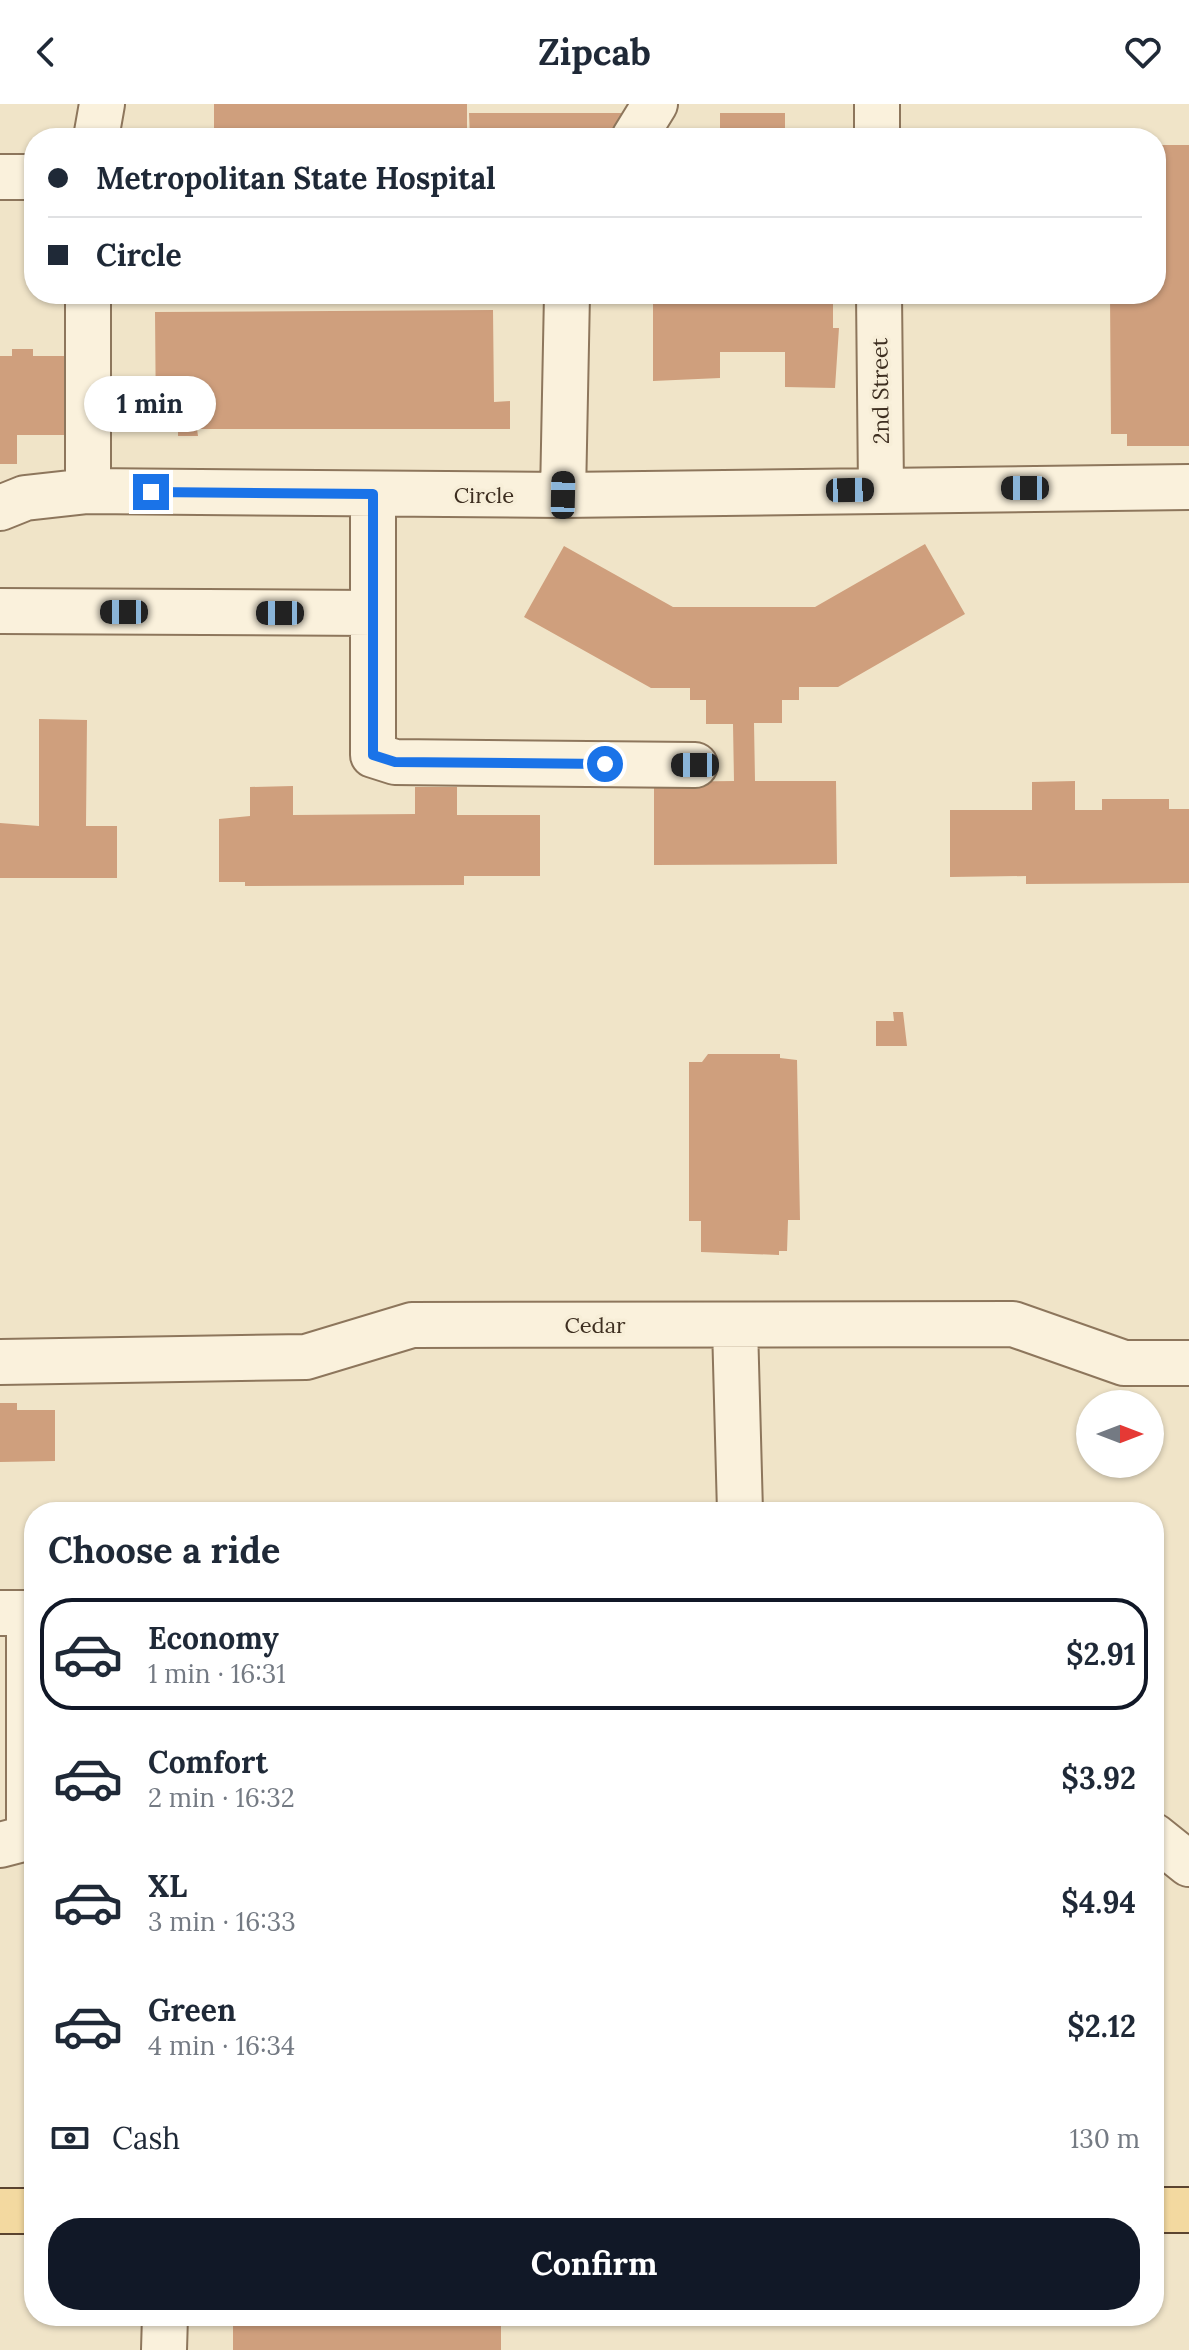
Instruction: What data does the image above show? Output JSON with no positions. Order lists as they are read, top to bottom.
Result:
{
  "streets": {
    "street": ["2nd Street", "Circle", "Cedar"]
  },
  "crossings": [
    ["2nd Street", "Circle"]
  ],
  "north": "right",
  "page": {
    "header": "Zipcab",
    "banner": ["Metropolitan State Hospital", "Circle"],
    "bubble": "1 min",
    "heading": "Choose a ride",
    "list": [
      {
        "name": "Economy",
        "note": "1 min · 16:31",
        "value": "$2.91"
      },
      {
        "name": "Comfort",
        "note": "2 min · 16:32",
        "value": "$3.92"
      },
      {
        "name": "XL",
        "note": "3 min · 16:33",
        "value": "$4.94"
      },
      {
        "name": "Green",
        "note": "4 min · 16:34",
        "value": "$2.12"
      }
    ],
    "pay": ["Cash", "130 m"],
    "buttons": "Confirm"
  }
}
